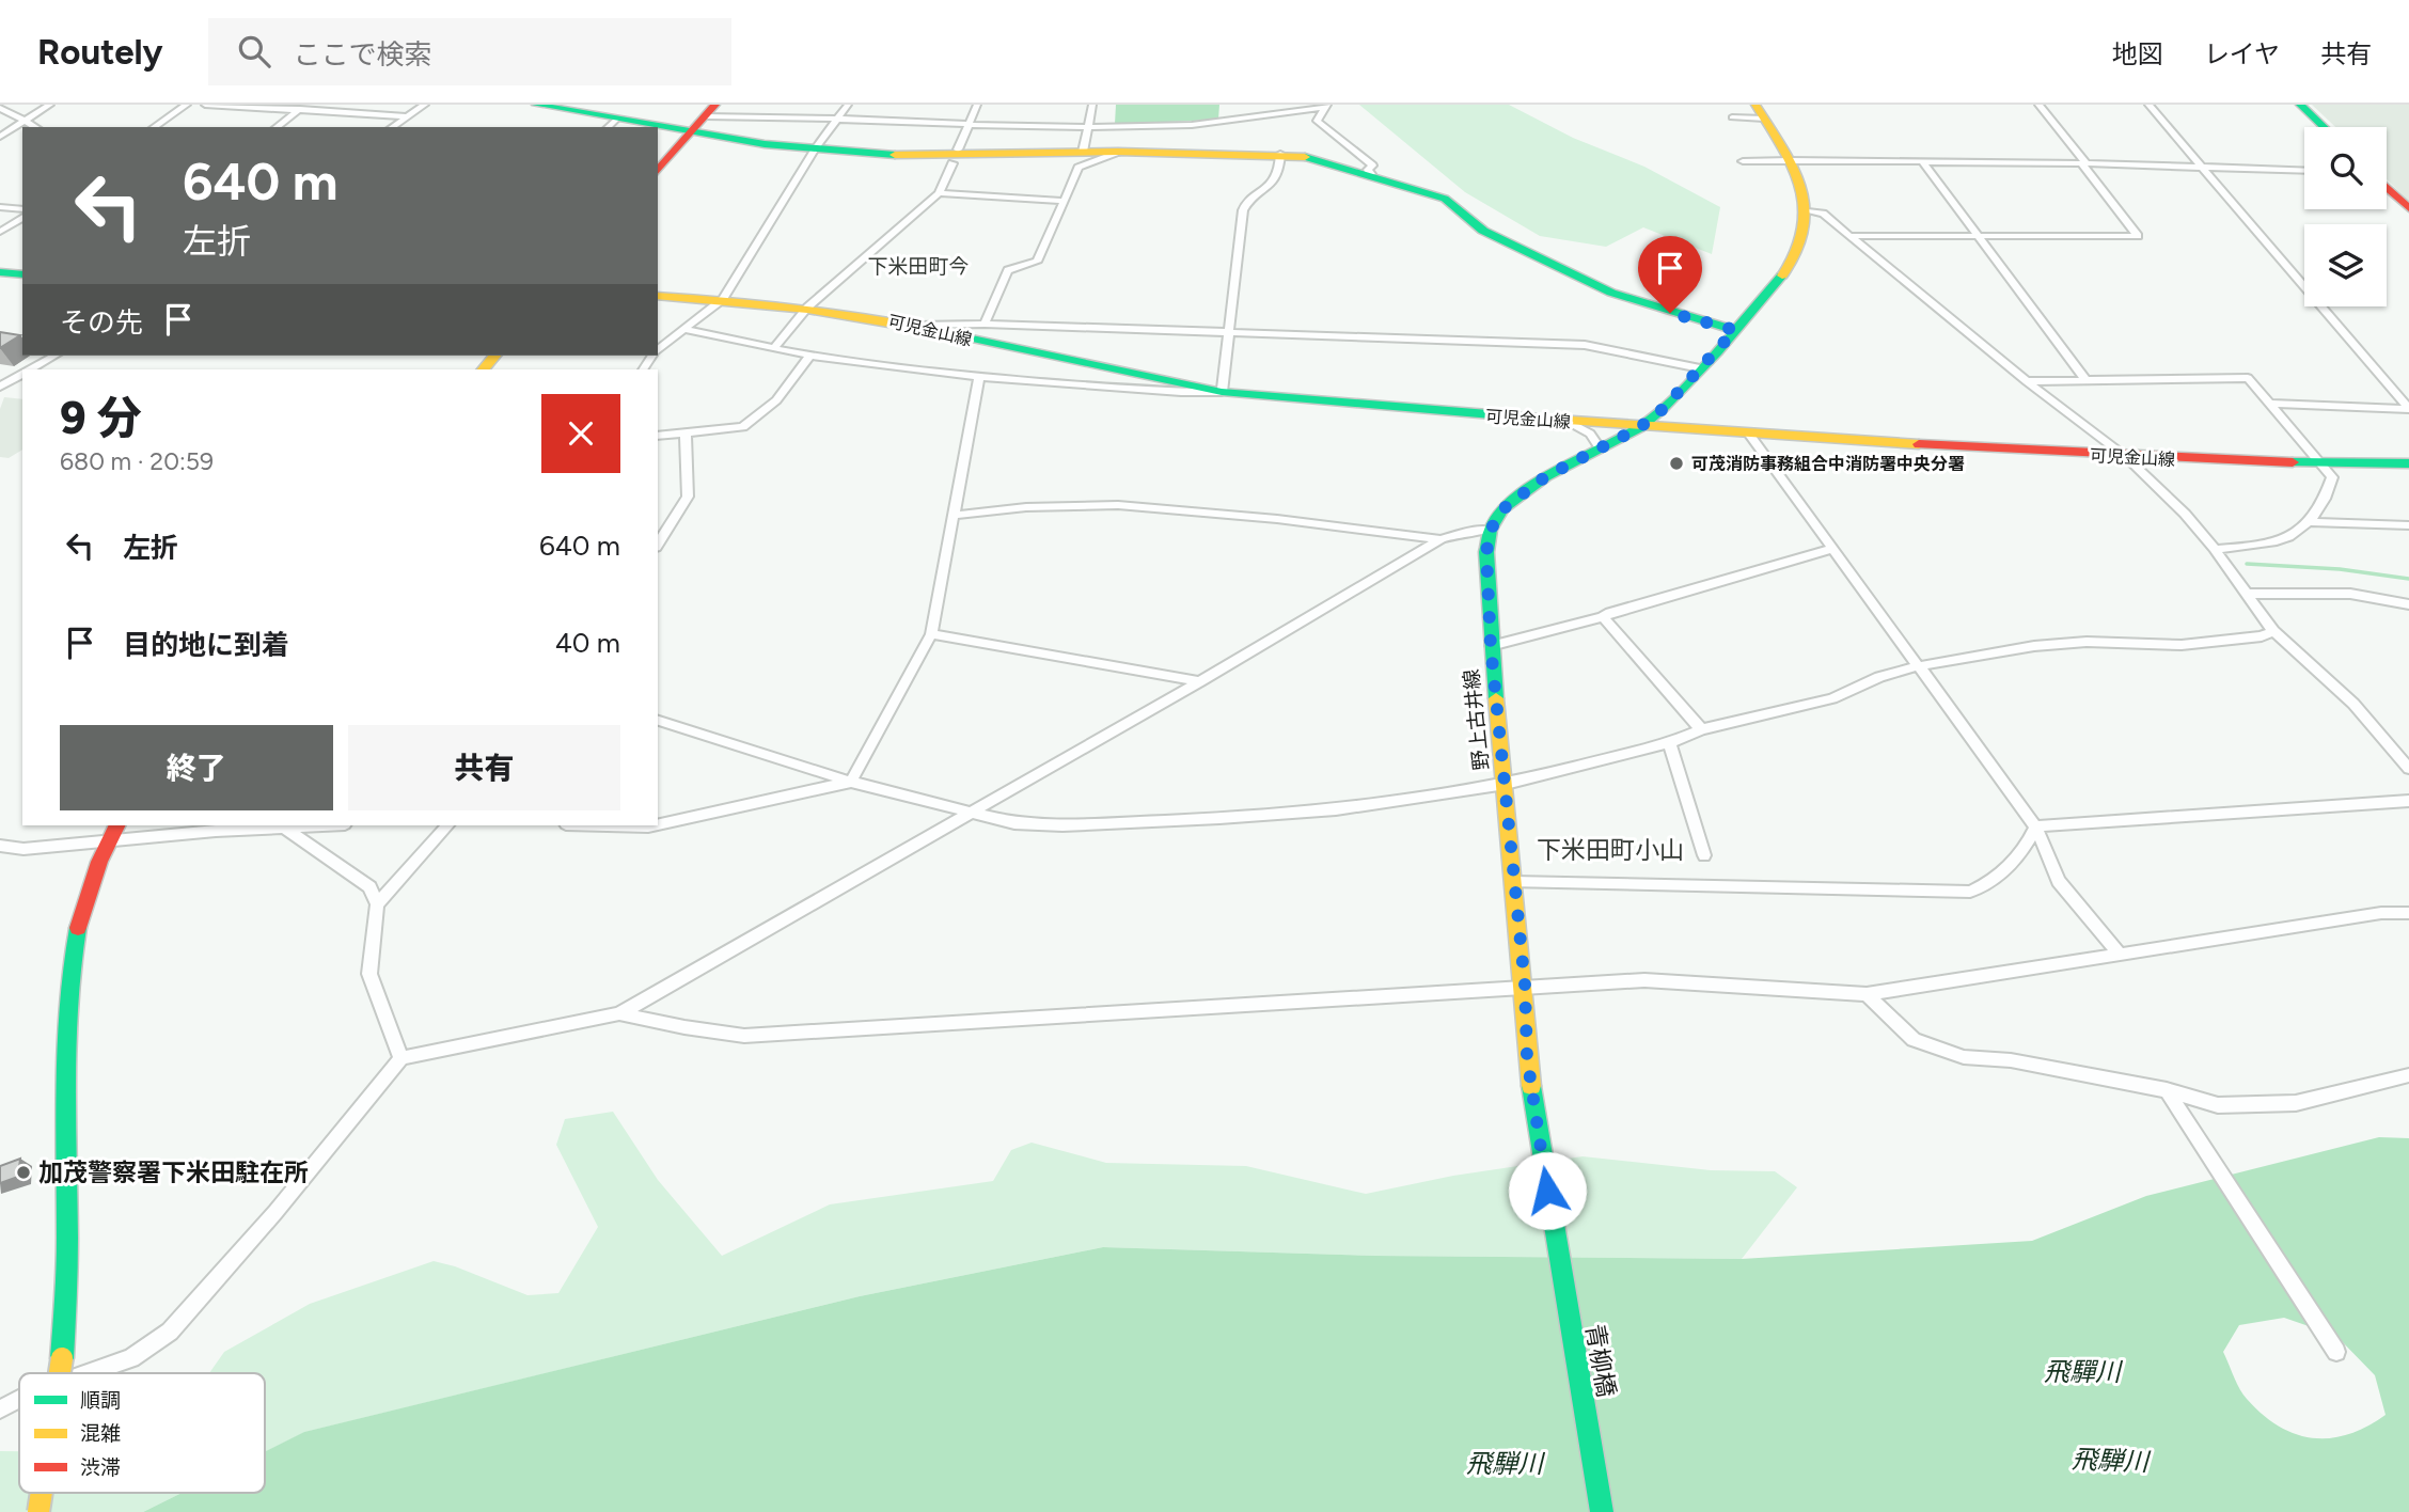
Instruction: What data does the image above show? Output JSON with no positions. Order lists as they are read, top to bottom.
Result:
{
  "streets": {
    "main road": ["可児金山線", "野上古井線", "青柳橋"]
  },
  "crossings": [
    ["野上古井線", "青柳橋"]
  ],
  "districts": ["下米田町今", "下米田町小山"],
  "water": ["飛驒川", "飛騨川"],
  "places": ["可茂消防事務組合中消防署中央分署", "加茂警察署下米田駐在所"],
  "legend": ["順調", "混雑", "渋滞"],
  "page": {
    "header": "Routely",
    "search": "ここで検索",
    "nav": ["地図", "レイヤ", "共有"],
    "turn": ["640 m", "左折"],
    "then": "その先",
    "heading": ["9 分", "680 m · 20:59"],
    "list": [
      {
        "name": "左折",
        "value": "640 m"
      },
      {
        "name": "目的地に到着",
        "value": "40 m"
      }
    ],
    "buttons": ["終了", "共有"]
  }
}
